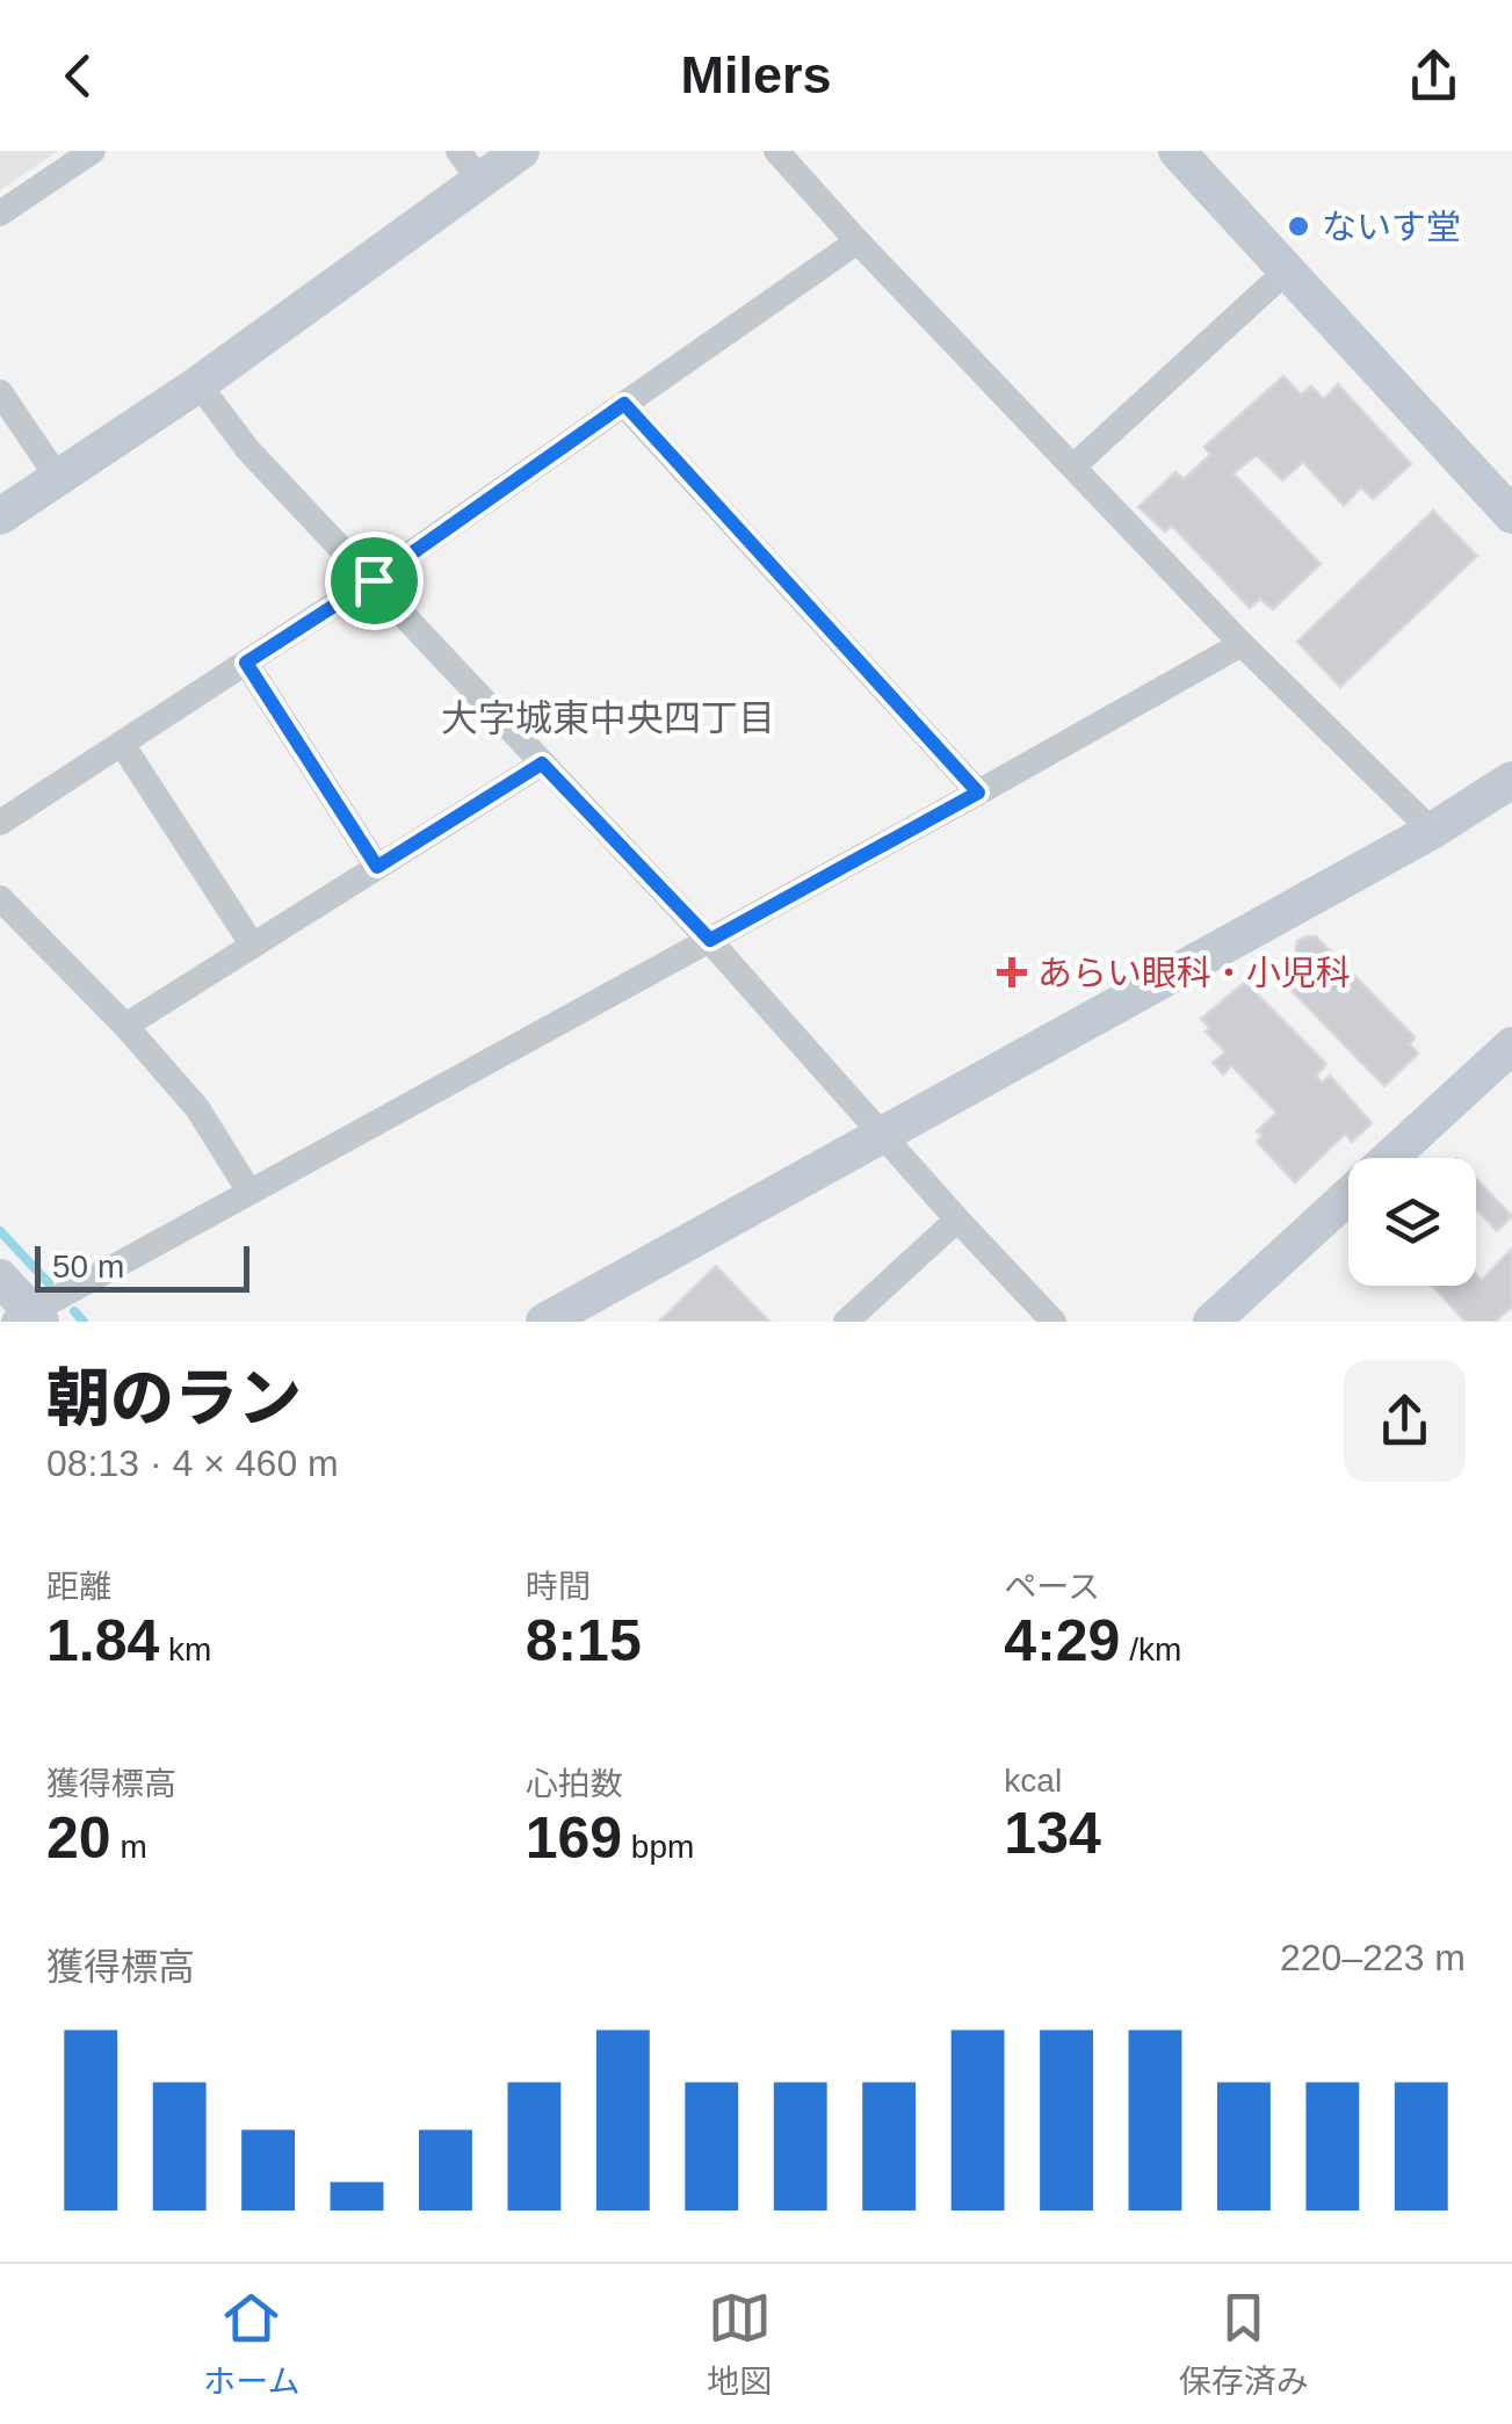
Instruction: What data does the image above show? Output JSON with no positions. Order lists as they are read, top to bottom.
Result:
{
  "districts": ["大字城東中央四丁目"],
  "places": {
    "other": ["ないす堂"],
    "health": ["あらい眼科・小児科"]
  },
  "scale_bar": "50 m",
  "page": {
    "header": "Milers",
    "scale": "50 m",
    "heading": ["朝のラン", "08:13 · 4 × 460 m"],
    "stats": [
      ["距離", "1.84 km"],
      ["時間", "8:15"],
      ["ペース", "4:29 /km"],
      ["獲得標高", "20 m"],
      ["心拍数", "169 bpm"],
      ["kcal", "134"]
    ],
    "chart": ["獲得標高", "220–223 m"],
    "tabs": ["ホーム", "地図", "保存済み"]
  }
}
